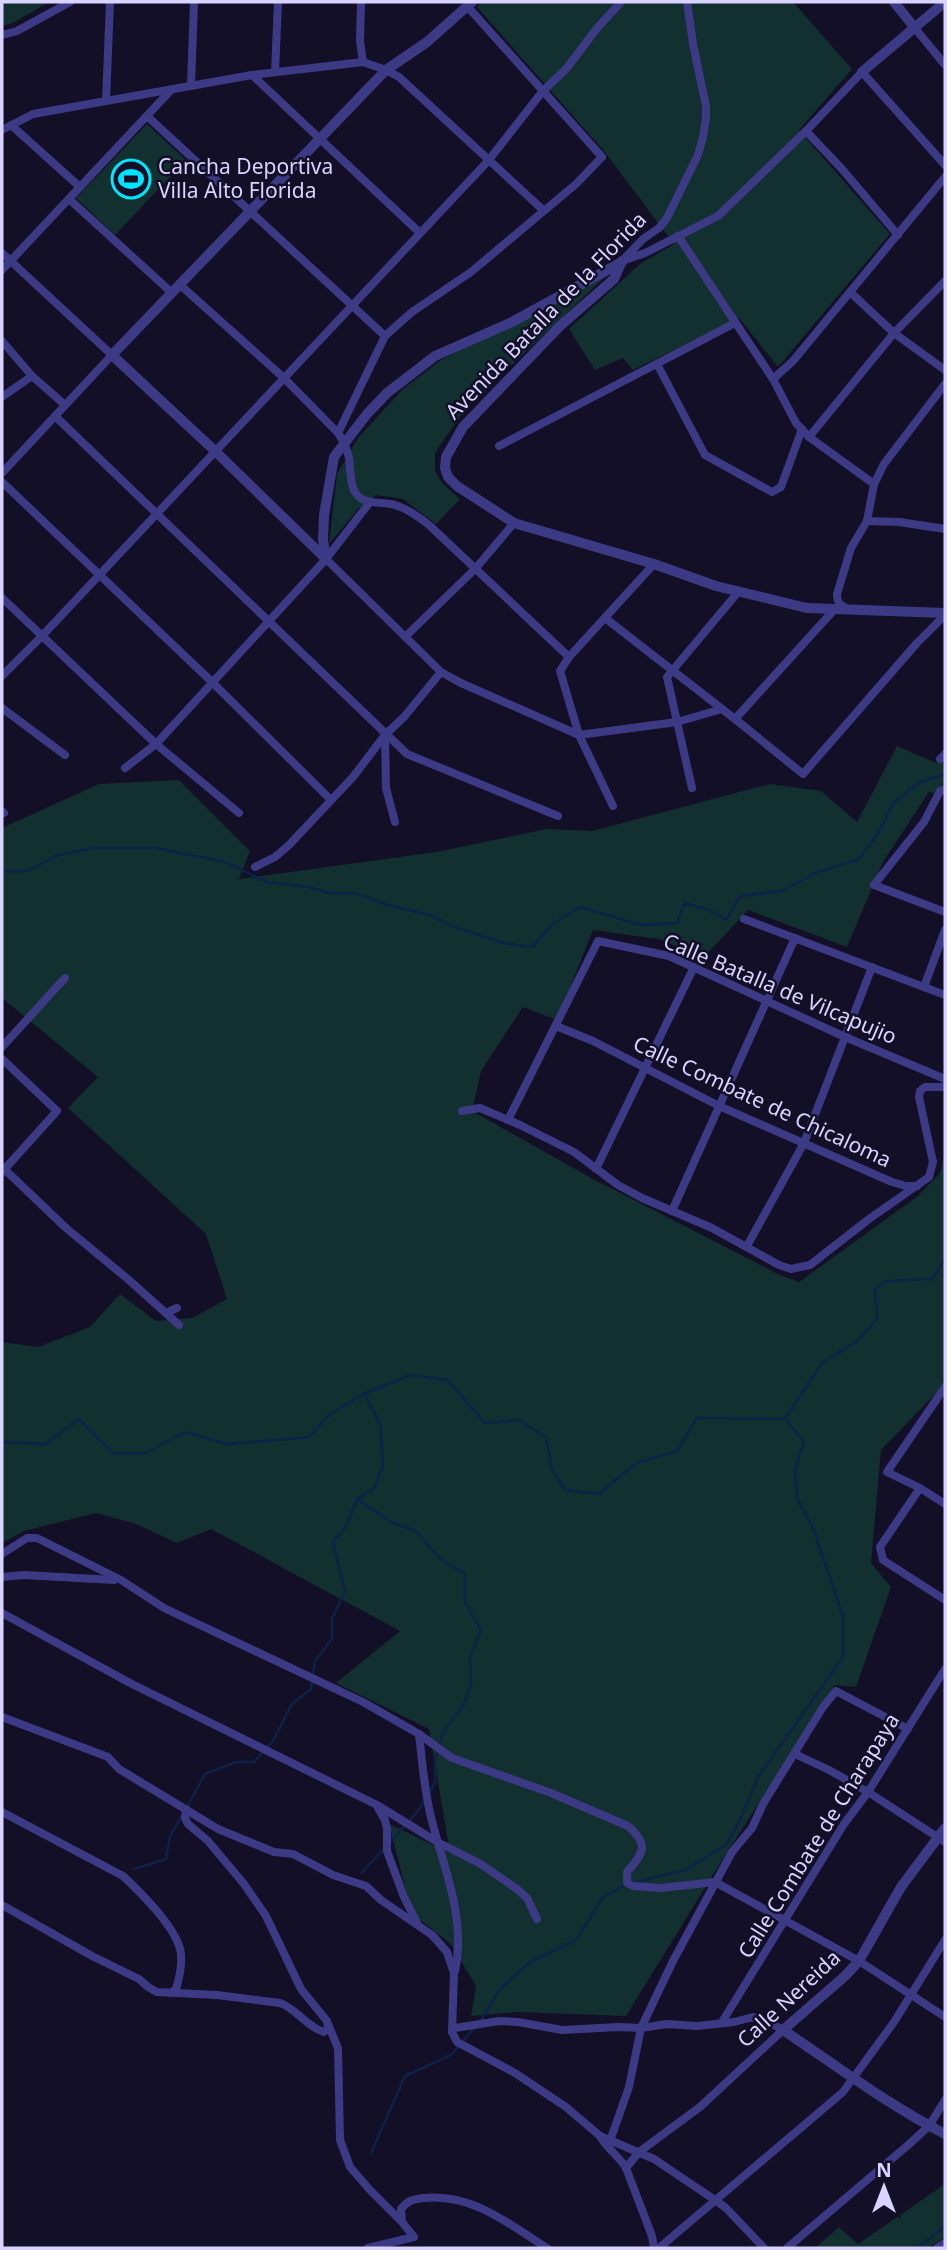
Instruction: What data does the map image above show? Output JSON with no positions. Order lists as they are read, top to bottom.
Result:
{
  "streets": {
    "street": [
      "Avenida Batalla de la Florida",
      "Calle Batalla de Vilcapujio",
      "Calle Combate de Chicaloma",
      "Calle Combate de Charapaya",
      "Calle Nereida"
    ]
  },
  "crossings": [
    ["Calle Batalla de Vilcapujio", "Calle Combate de Chicaloma"]
  ],
  "places": {
    "sports": ["Cancha Deportiva Villa Alto Florida"]
  },
  "north": "top"
}
